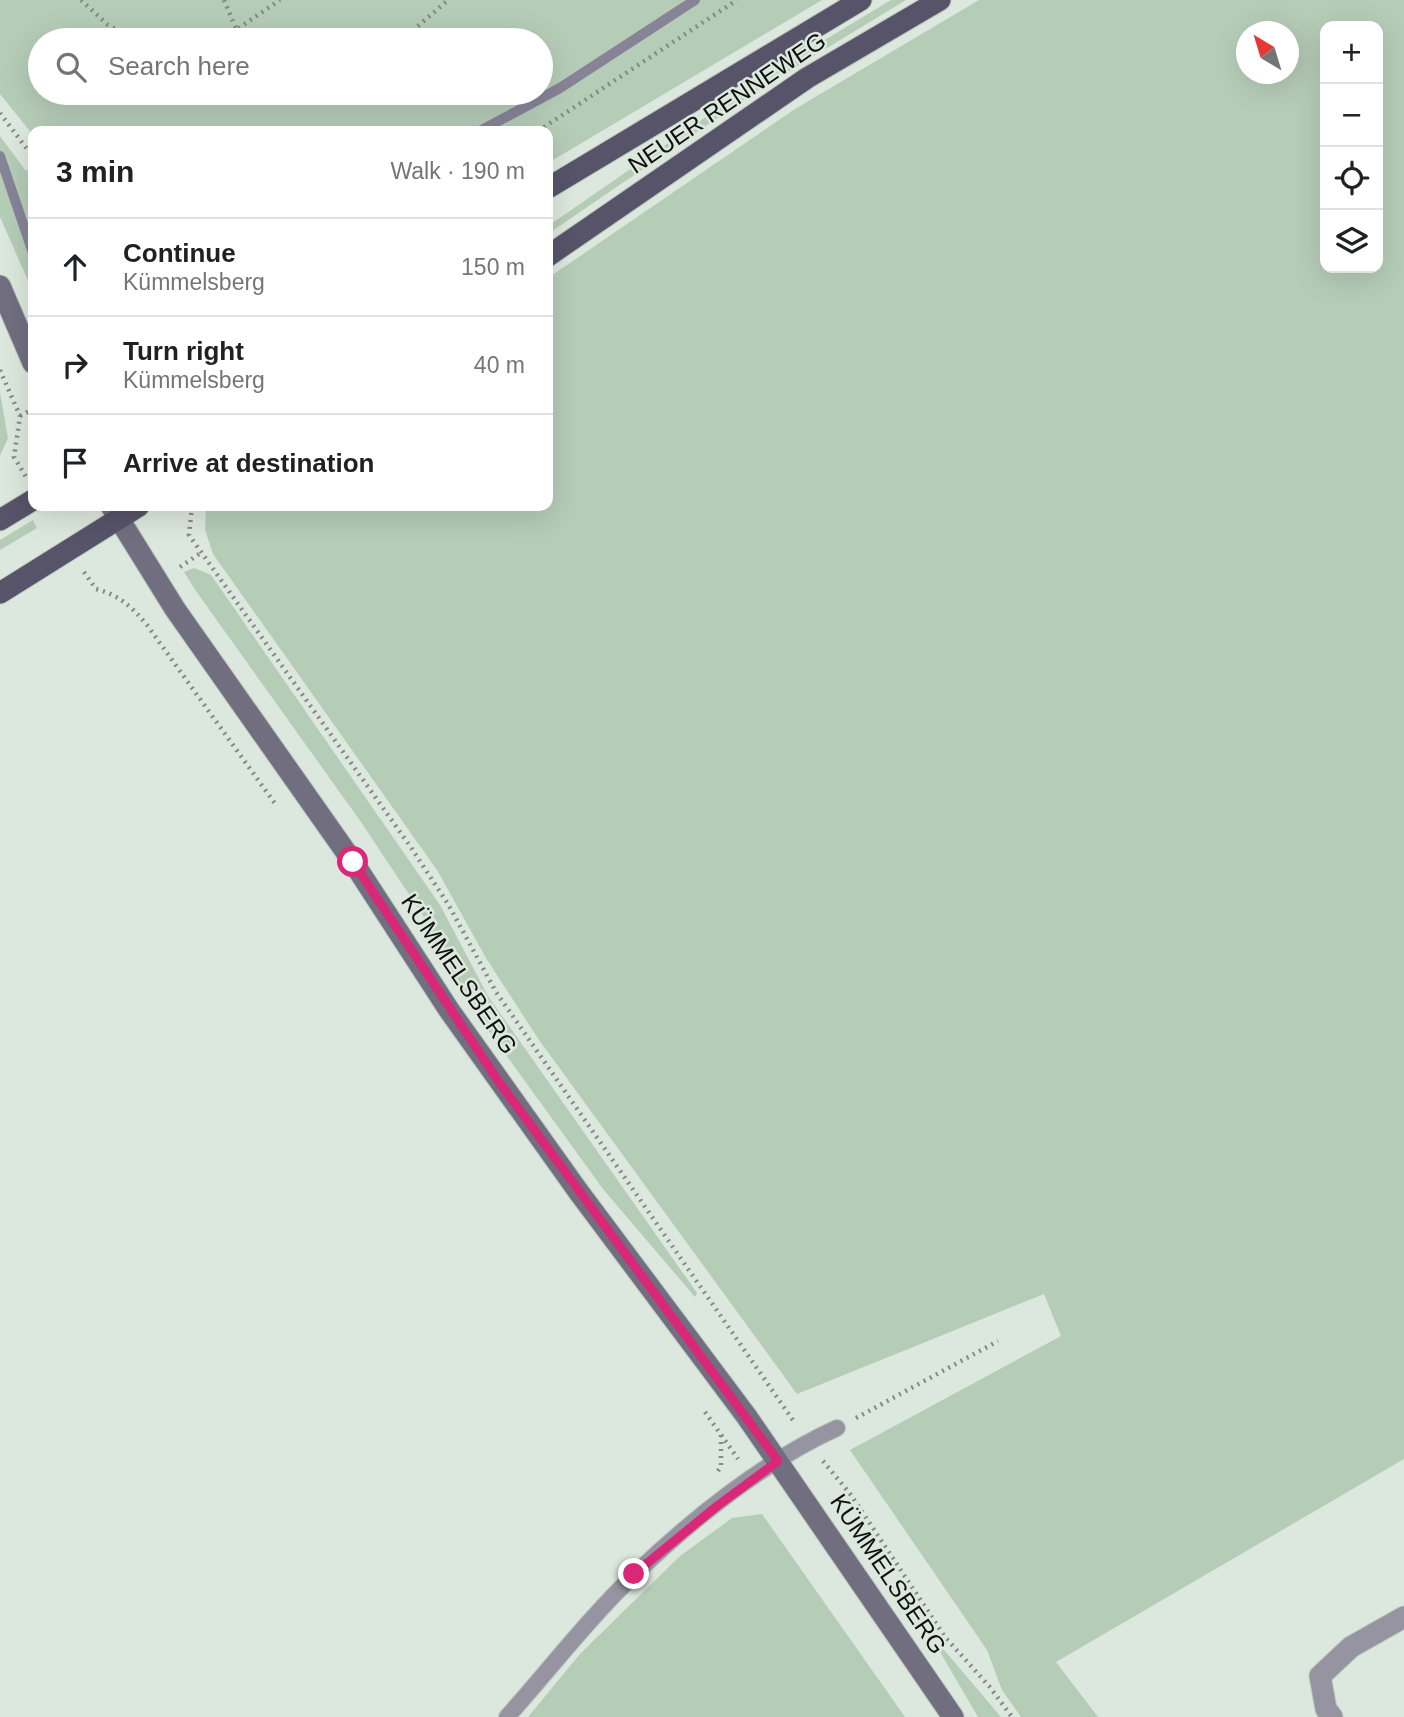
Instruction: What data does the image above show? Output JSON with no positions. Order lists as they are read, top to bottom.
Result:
{
  "streets": {
    "main road": ["NEUER RENNEWEG", "KÜMMELSBERG"]
  },
  "north": "top left",
  "page": {
    "map_buttons": ["+", "−"],
    "search": "Search here",
    "heading": ["3 min", "Walk · 190 m"],
    "list": [
      ["Continue", "Kümmelsberg", "150 m"],
      ["Turn right", "Kümmelsberg", "40 m"],
      "Arrive at destination"
    ]
  }
}
